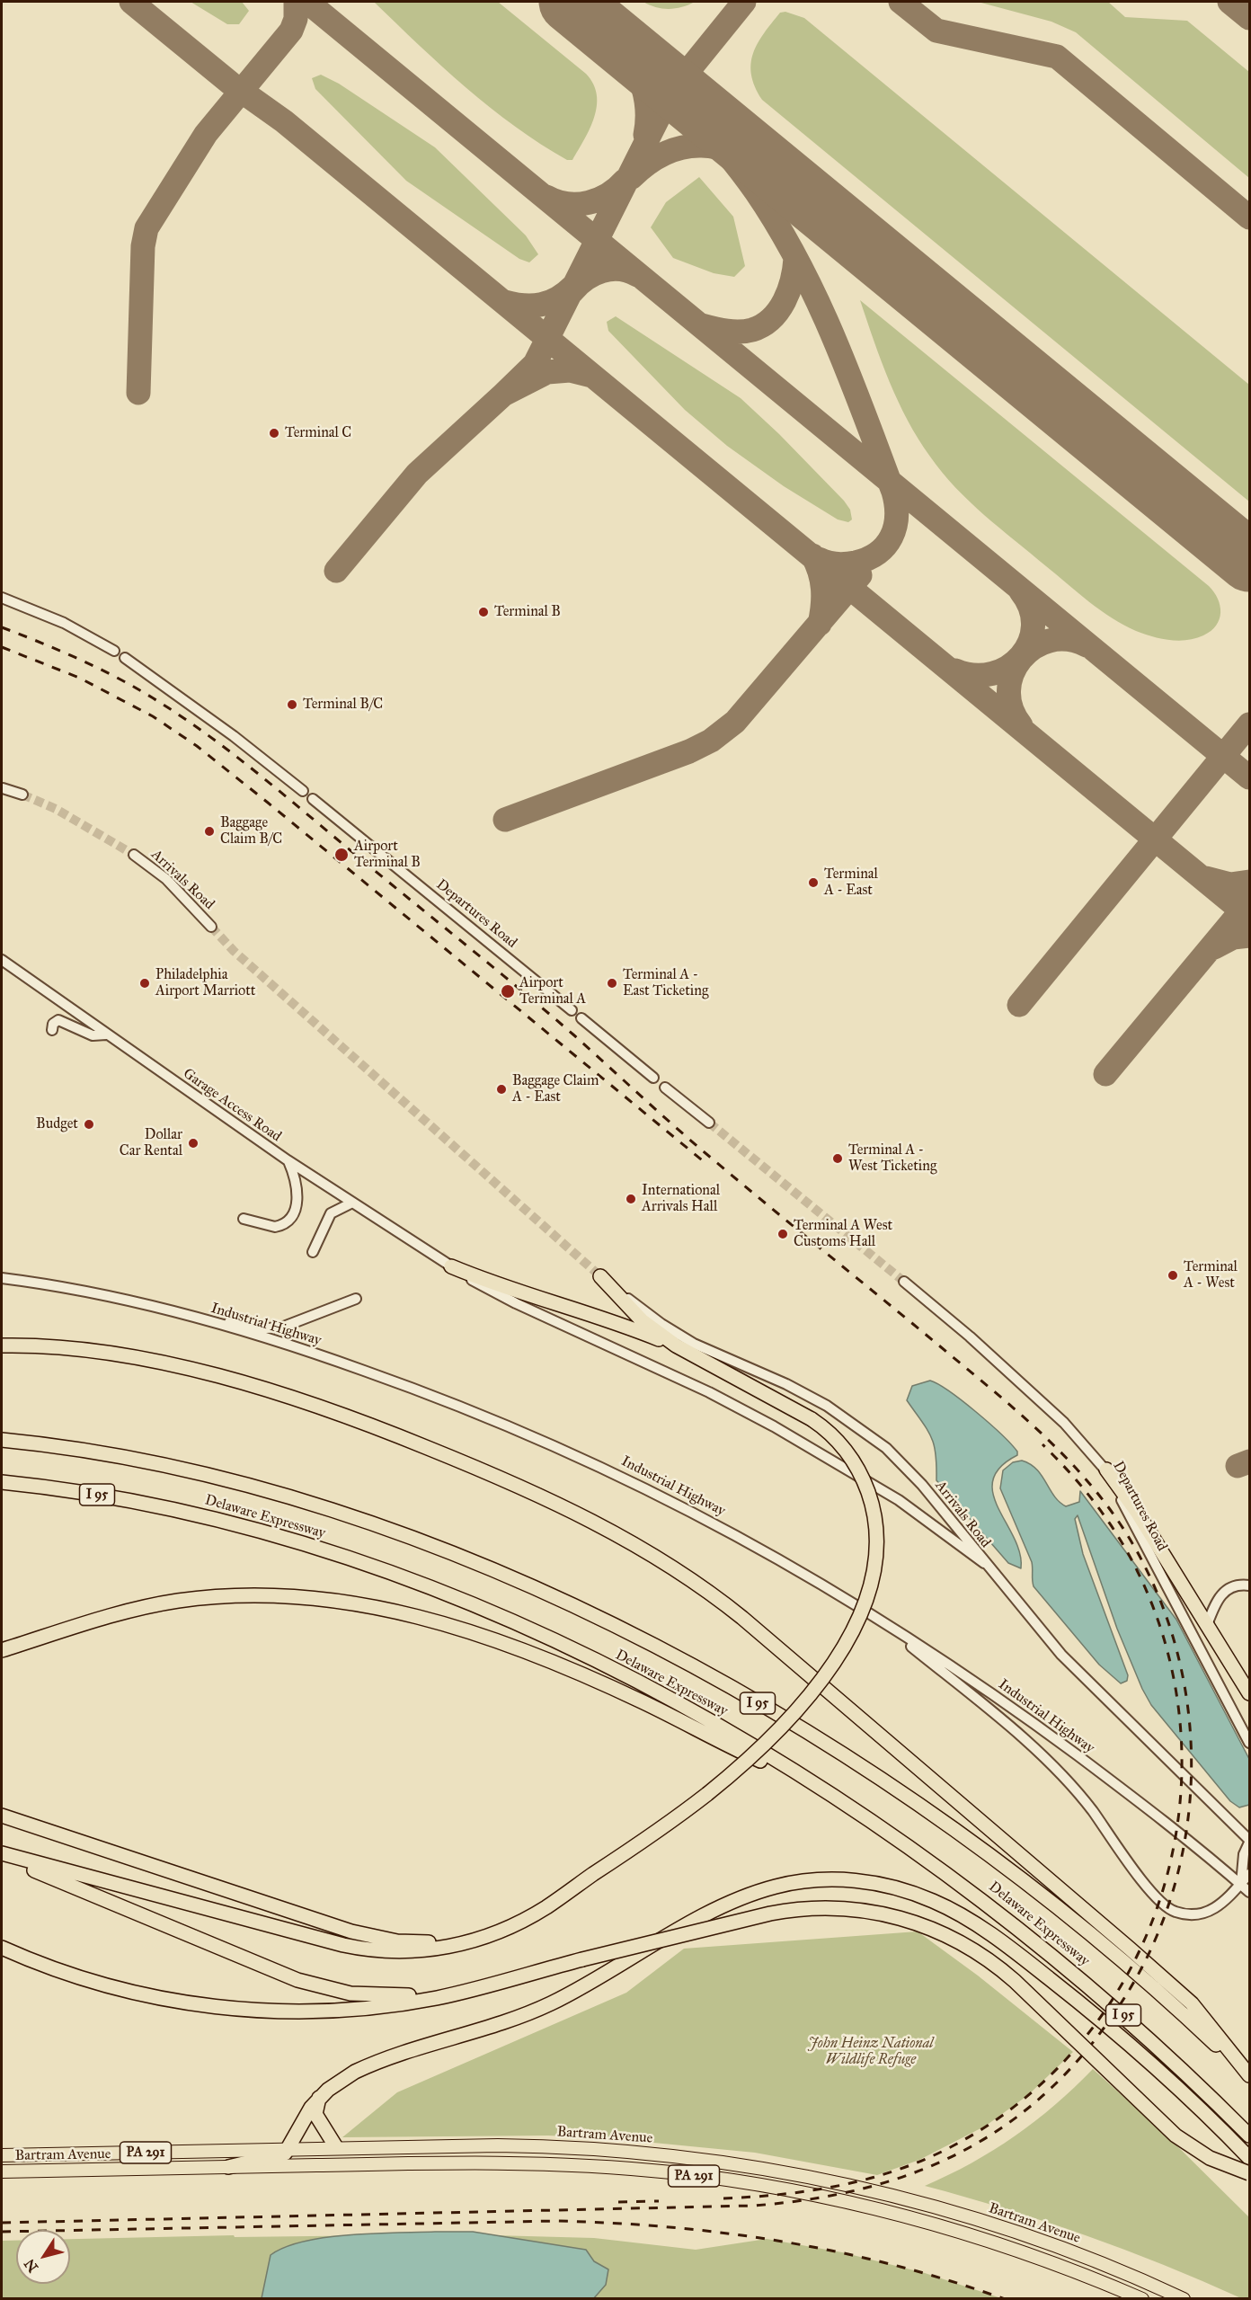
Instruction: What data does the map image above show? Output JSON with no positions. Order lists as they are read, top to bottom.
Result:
{
  "streets": {
    "highway": ["I 95", "Delaware Expressway"],
    "main road": ["Bartram Avenue", "PA 291"],
    "street": [
      "Arrivals Road",
      "Departures Road",
      "Garage Access Road",
      "Industrial Highway"
    ]
  },
  "crossings": [
    ["Arrivals Road", "Garage Access Road"]
  ],
  "parks": ["John Heinz National Wildlife Refuge"],
  "places": [
    "Terminal C",
    "Terminal B",
    "Terminal B/C",
    "Baggage Claim B/C",
    "Airport Terminal B",
    "Terminal A - East",
    "Philadelphia Airport Marriott",
    "Terminal A - East Ticketing",
    "Airport Terminal A",
    "Baggage Claim A - East",
    "Budget",
    "Dollar Car Rental",
    "Terminal A - West Ticketing",
    "International Arrivals Hall",
    "Terminal A West Customs Hall",
    "Terminal A - West"
  ],
  "north": "bottom left"
}
